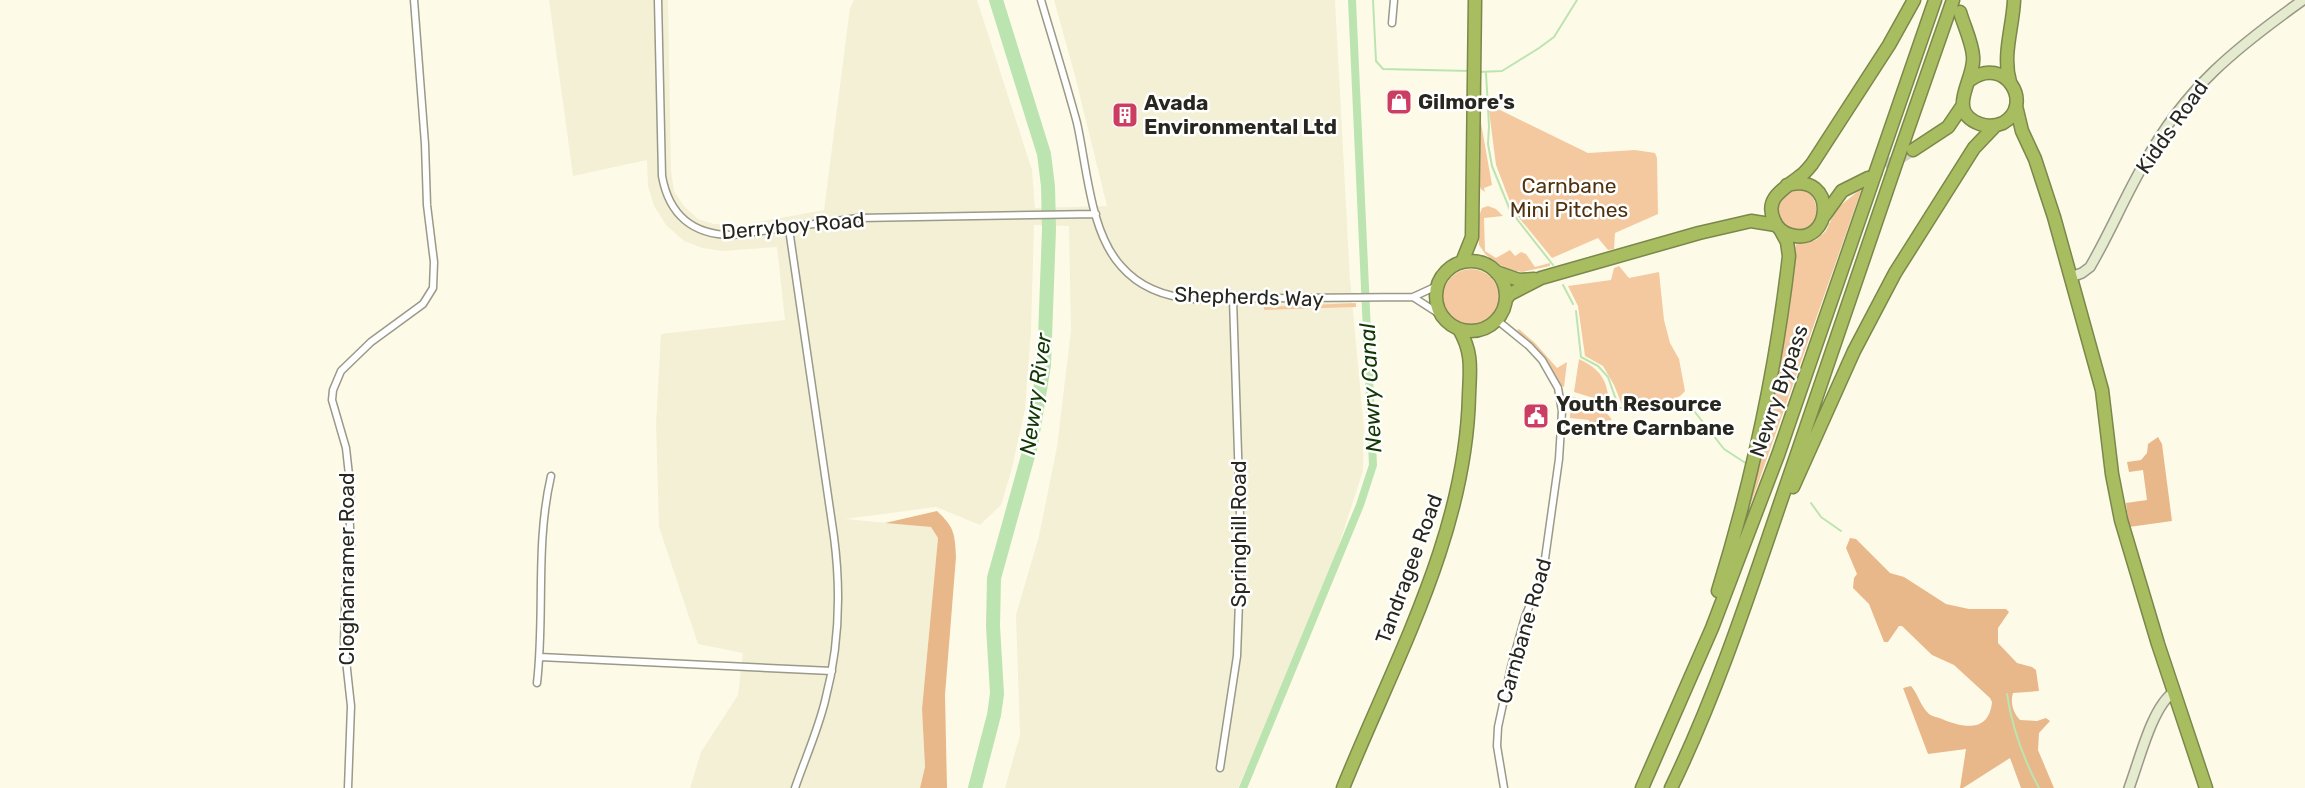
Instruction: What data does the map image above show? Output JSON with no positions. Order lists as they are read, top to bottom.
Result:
{
  "streets": {
    "highway": ["Newry Bypass", "Tandragee Road"],
    "street": [
      "Kidds Road",
      "Derryboy Road",
      "Shepherds Way",
      "Springhill Road",
      "Cloghanramer Road",
      "Carnbane Road"
    ]
  },
  "crossings": [
    ["Derryboy Road", "Shepherds Way"],
    ["Shepherds Way", "Springhill Road"],
    ["Shepherds Way", "Tandragee Road"],
    ["Shepherds Way", "Carnbane Road"],
    ["Tandragee Road", "Carnbane Road"]
  ],
  "water": ["Newry Canal", "Newry River"],
  "parks": ["Carnbane Mini Pitches"],
  "places": {
    "shop": ["Gilmore's"],
    "building": ["Avada Environmental Ltd"],
    "public building": ["Youth Resource Centre Carnbane"]
  }
}
